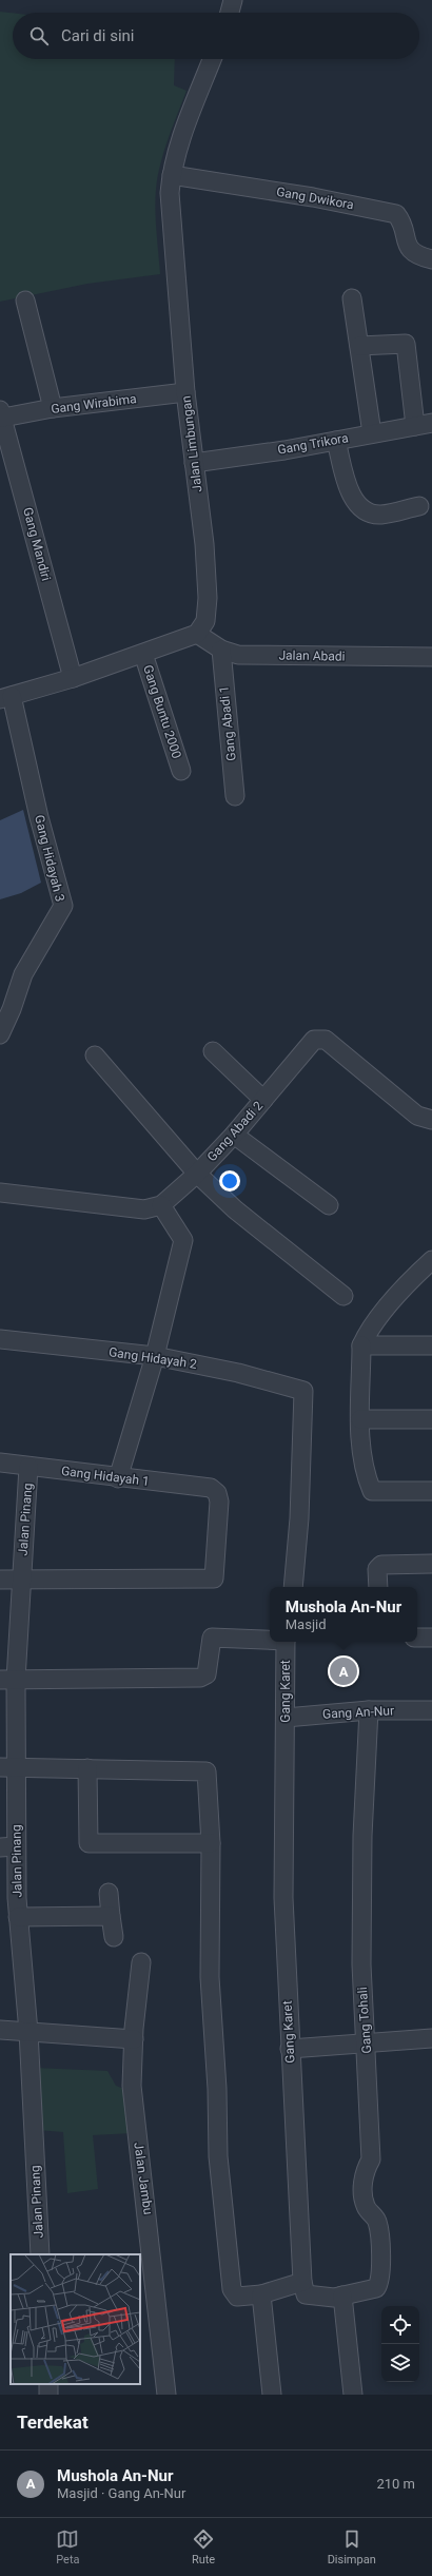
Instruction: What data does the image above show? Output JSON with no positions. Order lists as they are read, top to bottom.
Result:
{
  "streets": {
    "street": [
      "Gang Dwikora",
      "Gang Wirabima",
      "Jalan Limbungan",
      "Gang Trikora",
      "Gang Mandiri",
      "Jalan Abadi",
      "Gang Buntu 2000",
      "Gang Abadi 1",
      "Gang Hidayah 3",
      "Gang Abadi 2",
      "Gang Hidayah 2",
      "Gang Hidayah 1",
      "Jalan Pinang",
      "Gang Karet",
      "Gang An-Nur",
      "Gang Tohali",
      "Jalan Jambu"
    ]
  },
  "crossings": [
    ["Gang Dwikora", "Jalan Limbungan"],
    ["Gang Wirabima", "Jalan Limbungan"],
    ["Gang Wirabima", "Gang Mandiri"],
    ["Jalan Limbungan", "Gang Trikora"],
    ["Jalan Limbungan", "Jalan Abadi"],
    ["Jalan Abadi", "Gang Abadi 1"],
    ["Gang Hidayah 1", "Jalan Pinang"],
    ["Gang Karet", "Gang An-Nur"],
    ["Gang Karet", "Gang Tohali"],
    ["Gang An-Nur", "Gang Tohali"]
  ],
  "page": {
    "search": "Cari di sini",
    "popup": ["Mushola An-Nur", "Masjid"],
    "pins": "A",
    "heading": "Terdekat",
    "list": [
      {
        "mark": "A",
        "name": "Mushola An-Nur",
        "note": "Masjid · Gang An-Nur",
        "value": "210 m"
      }
    ],
    "nav": ["Peta", "Rute", "Disimpan"]
  }
}
